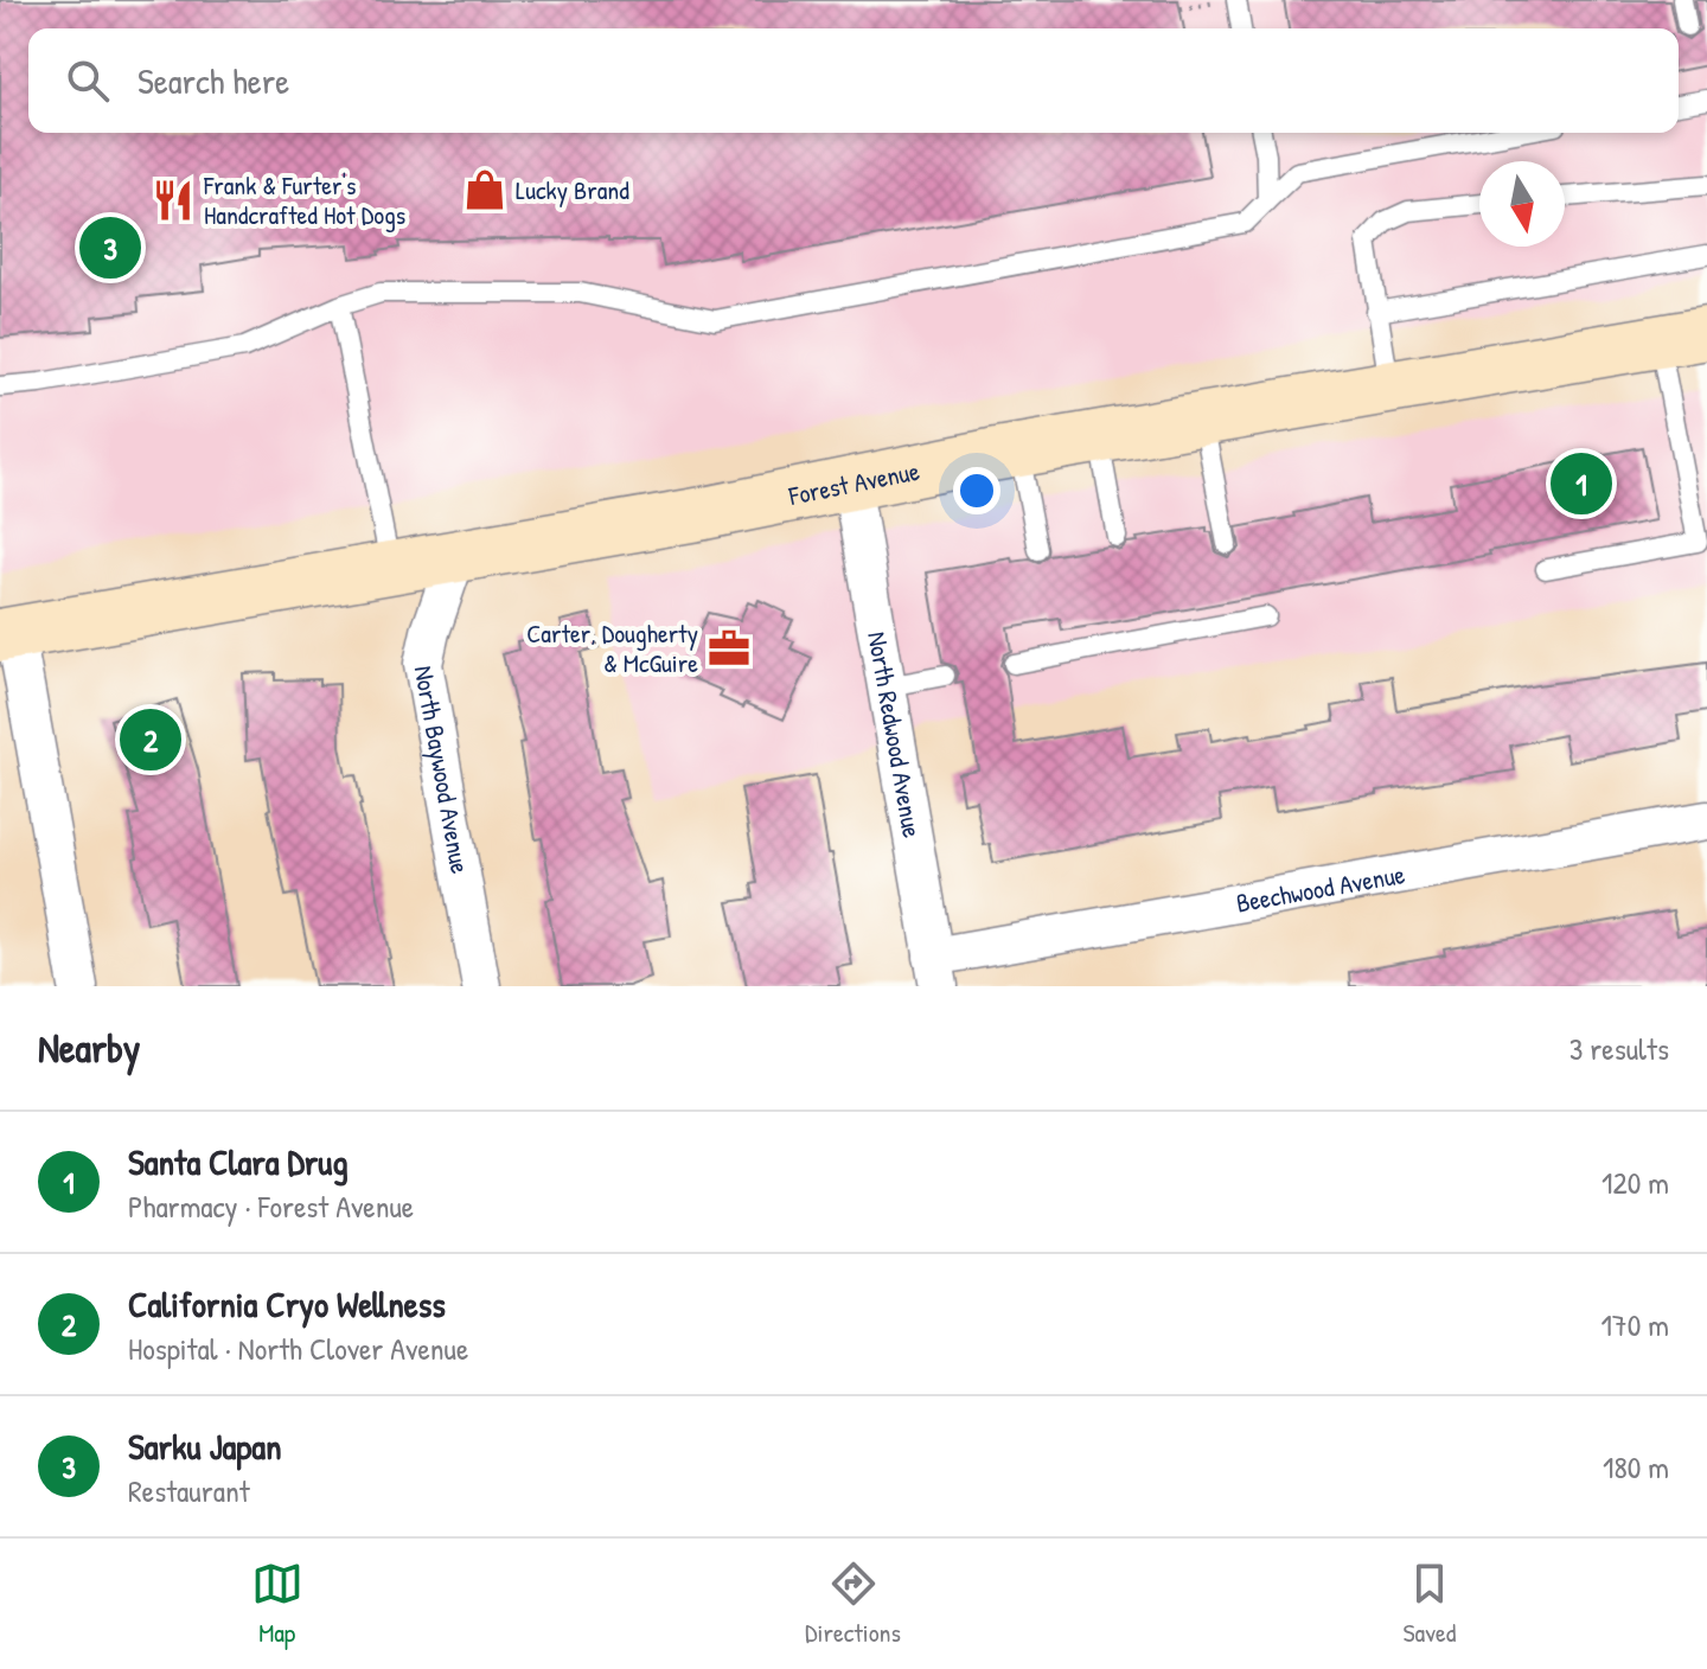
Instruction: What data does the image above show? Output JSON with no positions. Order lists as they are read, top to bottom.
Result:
{
  "streets": {
    "main road": ["Forest Avenue"],
    "street": ["North Redwood Avenue", "North Baywood Avenue", "Beechwood Avenue"]
  },
  "crossings": [
    ["Forest Avenue", "North Redwood Avenue"],
    ["Forest Avenue", "North Baywood Avenue"],
    ["North Redwood Avenue", "Beechwood Avenue"]
  ],
  "places": {
    "shop": ["Lucky Brand"],
    "restaurant": ["Frank & Furter's Handcrafted Hot Dogs"],
    "office": ["Carter, Dougherty & McGuire"]
  },
  "north": "bottom",
  "page": {
    "search": "Search here",
    "pins": ["3", "1", "2"],
    "heading": ["Nearby", "3 results"],
    "list": [
      {
        "mark": "1",
        "name": "Santa Clara Drug",
        "note": "Pharmacy · Forest Avenue",
        "value": "120 m"
      },
      {
        "mark": "2",
        "name": "California Cryo Wellness",
        "note": "Hospital · North Clover Avenue",
        "value": "170 m"
      },
      {
        "mark": "3",
        "name": "Sarku Japan",
        "note": "Restaurant",
        "value": "180 m"
      }
    ],
    "nav": ["Map", "Directions", "Saved"]
  }
}
